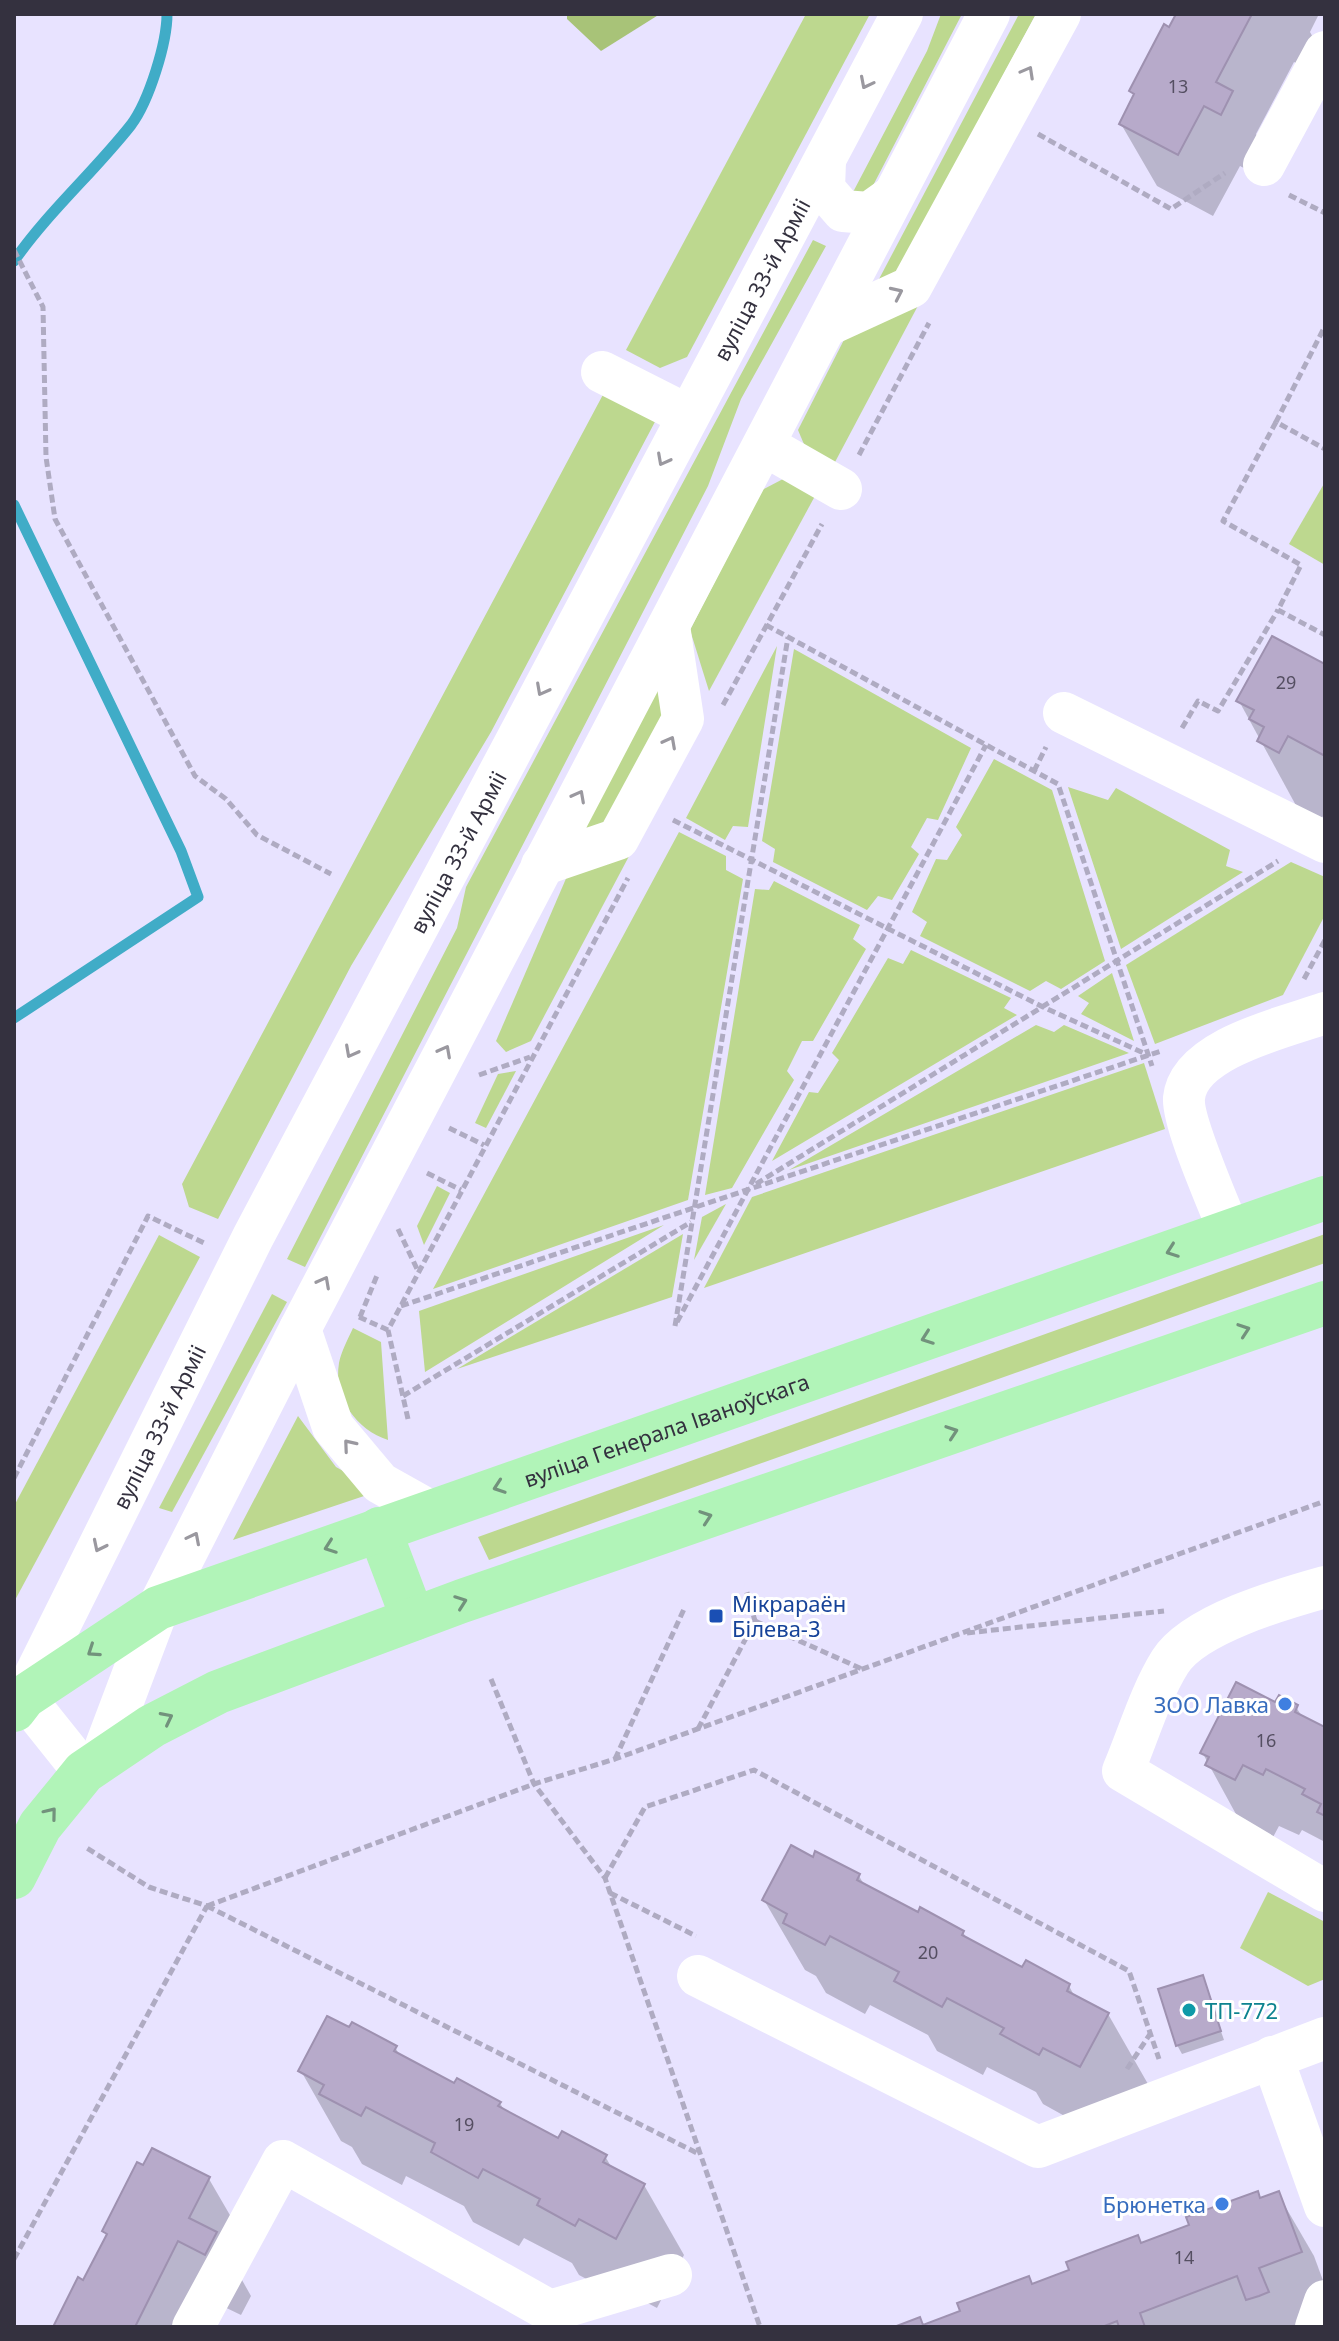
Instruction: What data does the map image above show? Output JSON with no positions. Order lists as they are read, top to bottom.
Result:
{
  "streets": {
    "main road": ["вуліца Генерала Іваноўскага"],
    "street": ["вуліца 33-й Арміі"]
  },
  "crossings": [
    ["вуліца 33-й Арміі", "вуліца Генерала Іваноўскага"]
  ],
  "places": {
    "transit": ["Мікрараён Білева-3"],
    "other": ["ЗОО Лавка", "ТП-772", "Брюнетка"]
  },
  "house_numbers": [
    "13",
    "29",
    "16",
    "20",
    "19",
    "14"
  ]
}
